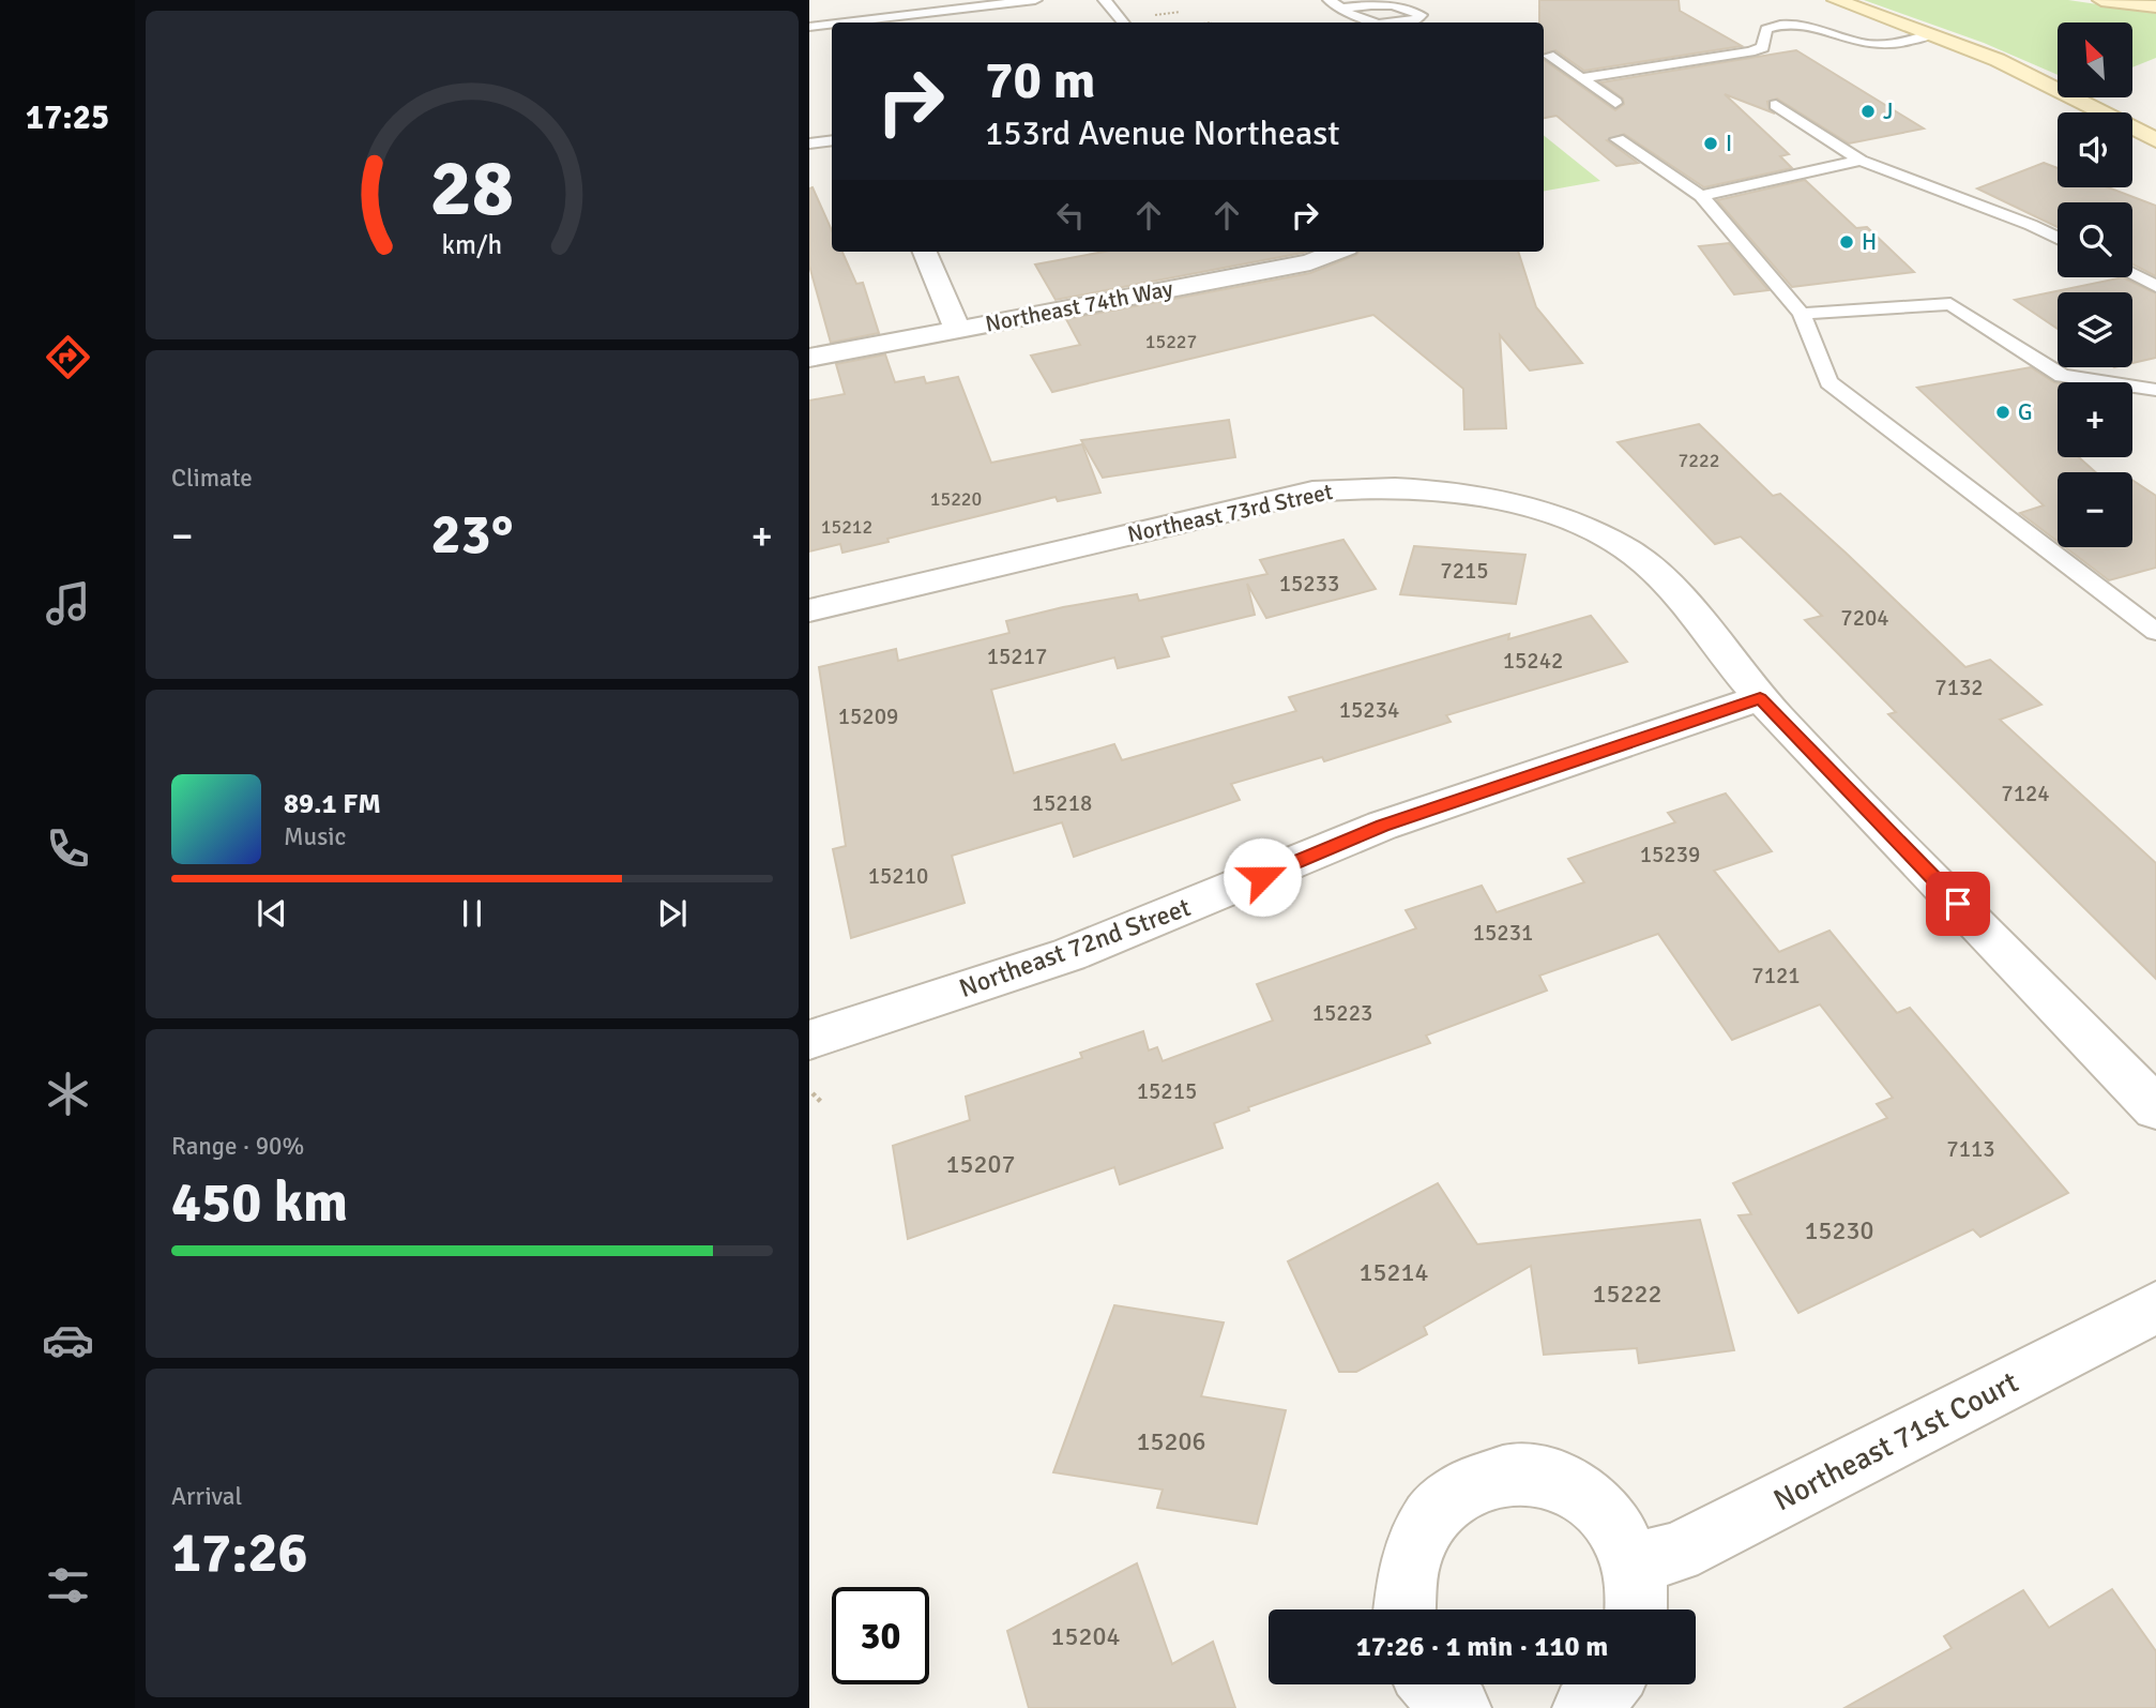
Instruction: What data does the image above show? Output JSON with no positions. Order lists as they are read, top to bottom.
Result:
{
  "streets": {
    "street": [
      "Northeast 74th Way",
      "Northeast 73rd Street",
      "Northeast 72nd Street",
      "Northeast 71st Court"
    ]
  },
  "crossings": [
    ["Northeast 73rd Street", "Northeast 72nd Street"]
  ],
  "places": [
    "J",
    "I",
    "H",
    "G"
  ],
  "house_numbers": [
    "15227",
    "7222",
    "15220",
    "15212",
    "7215",
    "15233",
    "7204",
    "15217",
    "15242",
    "7132",
    "15234",
    "15209",
    "7124",
    "15218",
    "15239",
    "15210",
    "15231",
    "7121",
    "15223",
    "15215",
    "7113",
    "15207",
    "15230",
    "15214",
    "15222",
    "15206",
    "15204"
  ],
  "north": "top left",
  "page": {
    "tabs": "17:25",
    "map_buttons": ["+", "−"],
    "turn": ["70 m", "153rd Avenue Northeast"],
    "tile": [
      "Climate",
      ["Range · 90%", "450 km"],
      ["Arrival", "17:26"]
    ],
    "heat": ["−", "23°", "+"],
    "song": ["89.1 FM", "Music"],
    "limit": "30",
    "trip": "17:26 · 1 min · 110 m",
    "gauge": ["28", "km/h"]
  }
}
